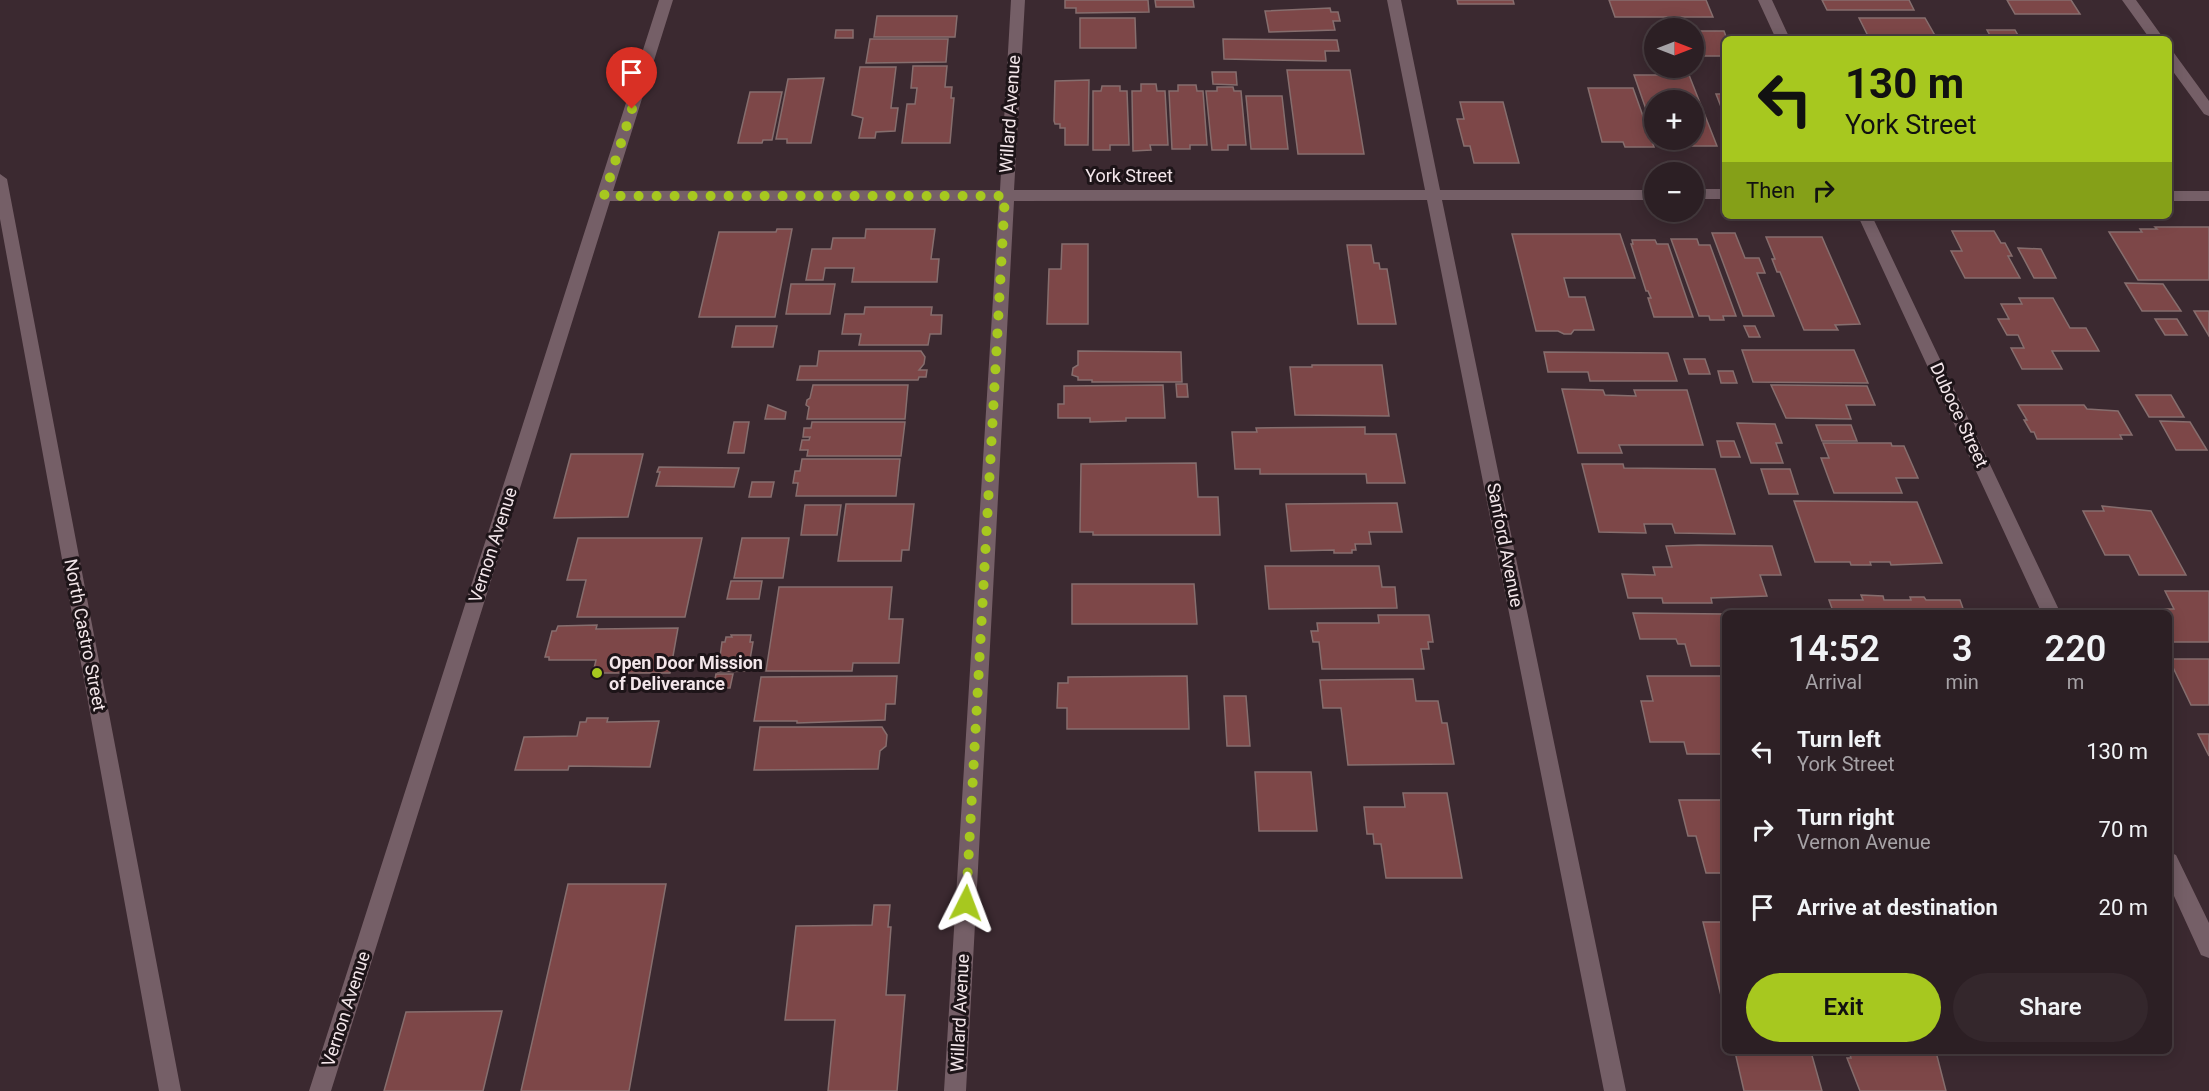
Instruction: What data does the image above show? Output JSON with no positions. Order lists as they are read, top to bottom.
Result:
{
  "streets": {
    "street": [
      "Willard Avenue",
      "York Street",
      "Duboce Street",
      "Vernon Avenue",
      "Sanford Avenue",
      "North Castro Street"
    ]
  },
  "crossings": [
    ["Willard Avenue", "York Street"],
    ["York Street", "Vernon Avenue"],
    ["York Street", "Sanford Avenue"]
  ],
  "places": ["Open Door Mission of Deliverance"],
  "north": "right",
  "page": {
    "map_buttons": ["+", "−"],
    "turn": ["130 m", "York Street"],
    "then": "Then",
    "eta": [
      "14:52",
      "Arrival",
      "3",
      "min",
      "220",
      "m"
    ],
    "list": [
      {
        "name": "Turn left",
        "note": "York Street",
        "value": "130 m"
      },
      {
        "name": "Turn right",
        "note": "Vernon Avenue",
        "value": "70 m"
      },
      {
        "name": "Arrive at destination",
        "value": "20 m"
      }
    ],
    "buttons": ["Exit", "Share"]
  }
}
